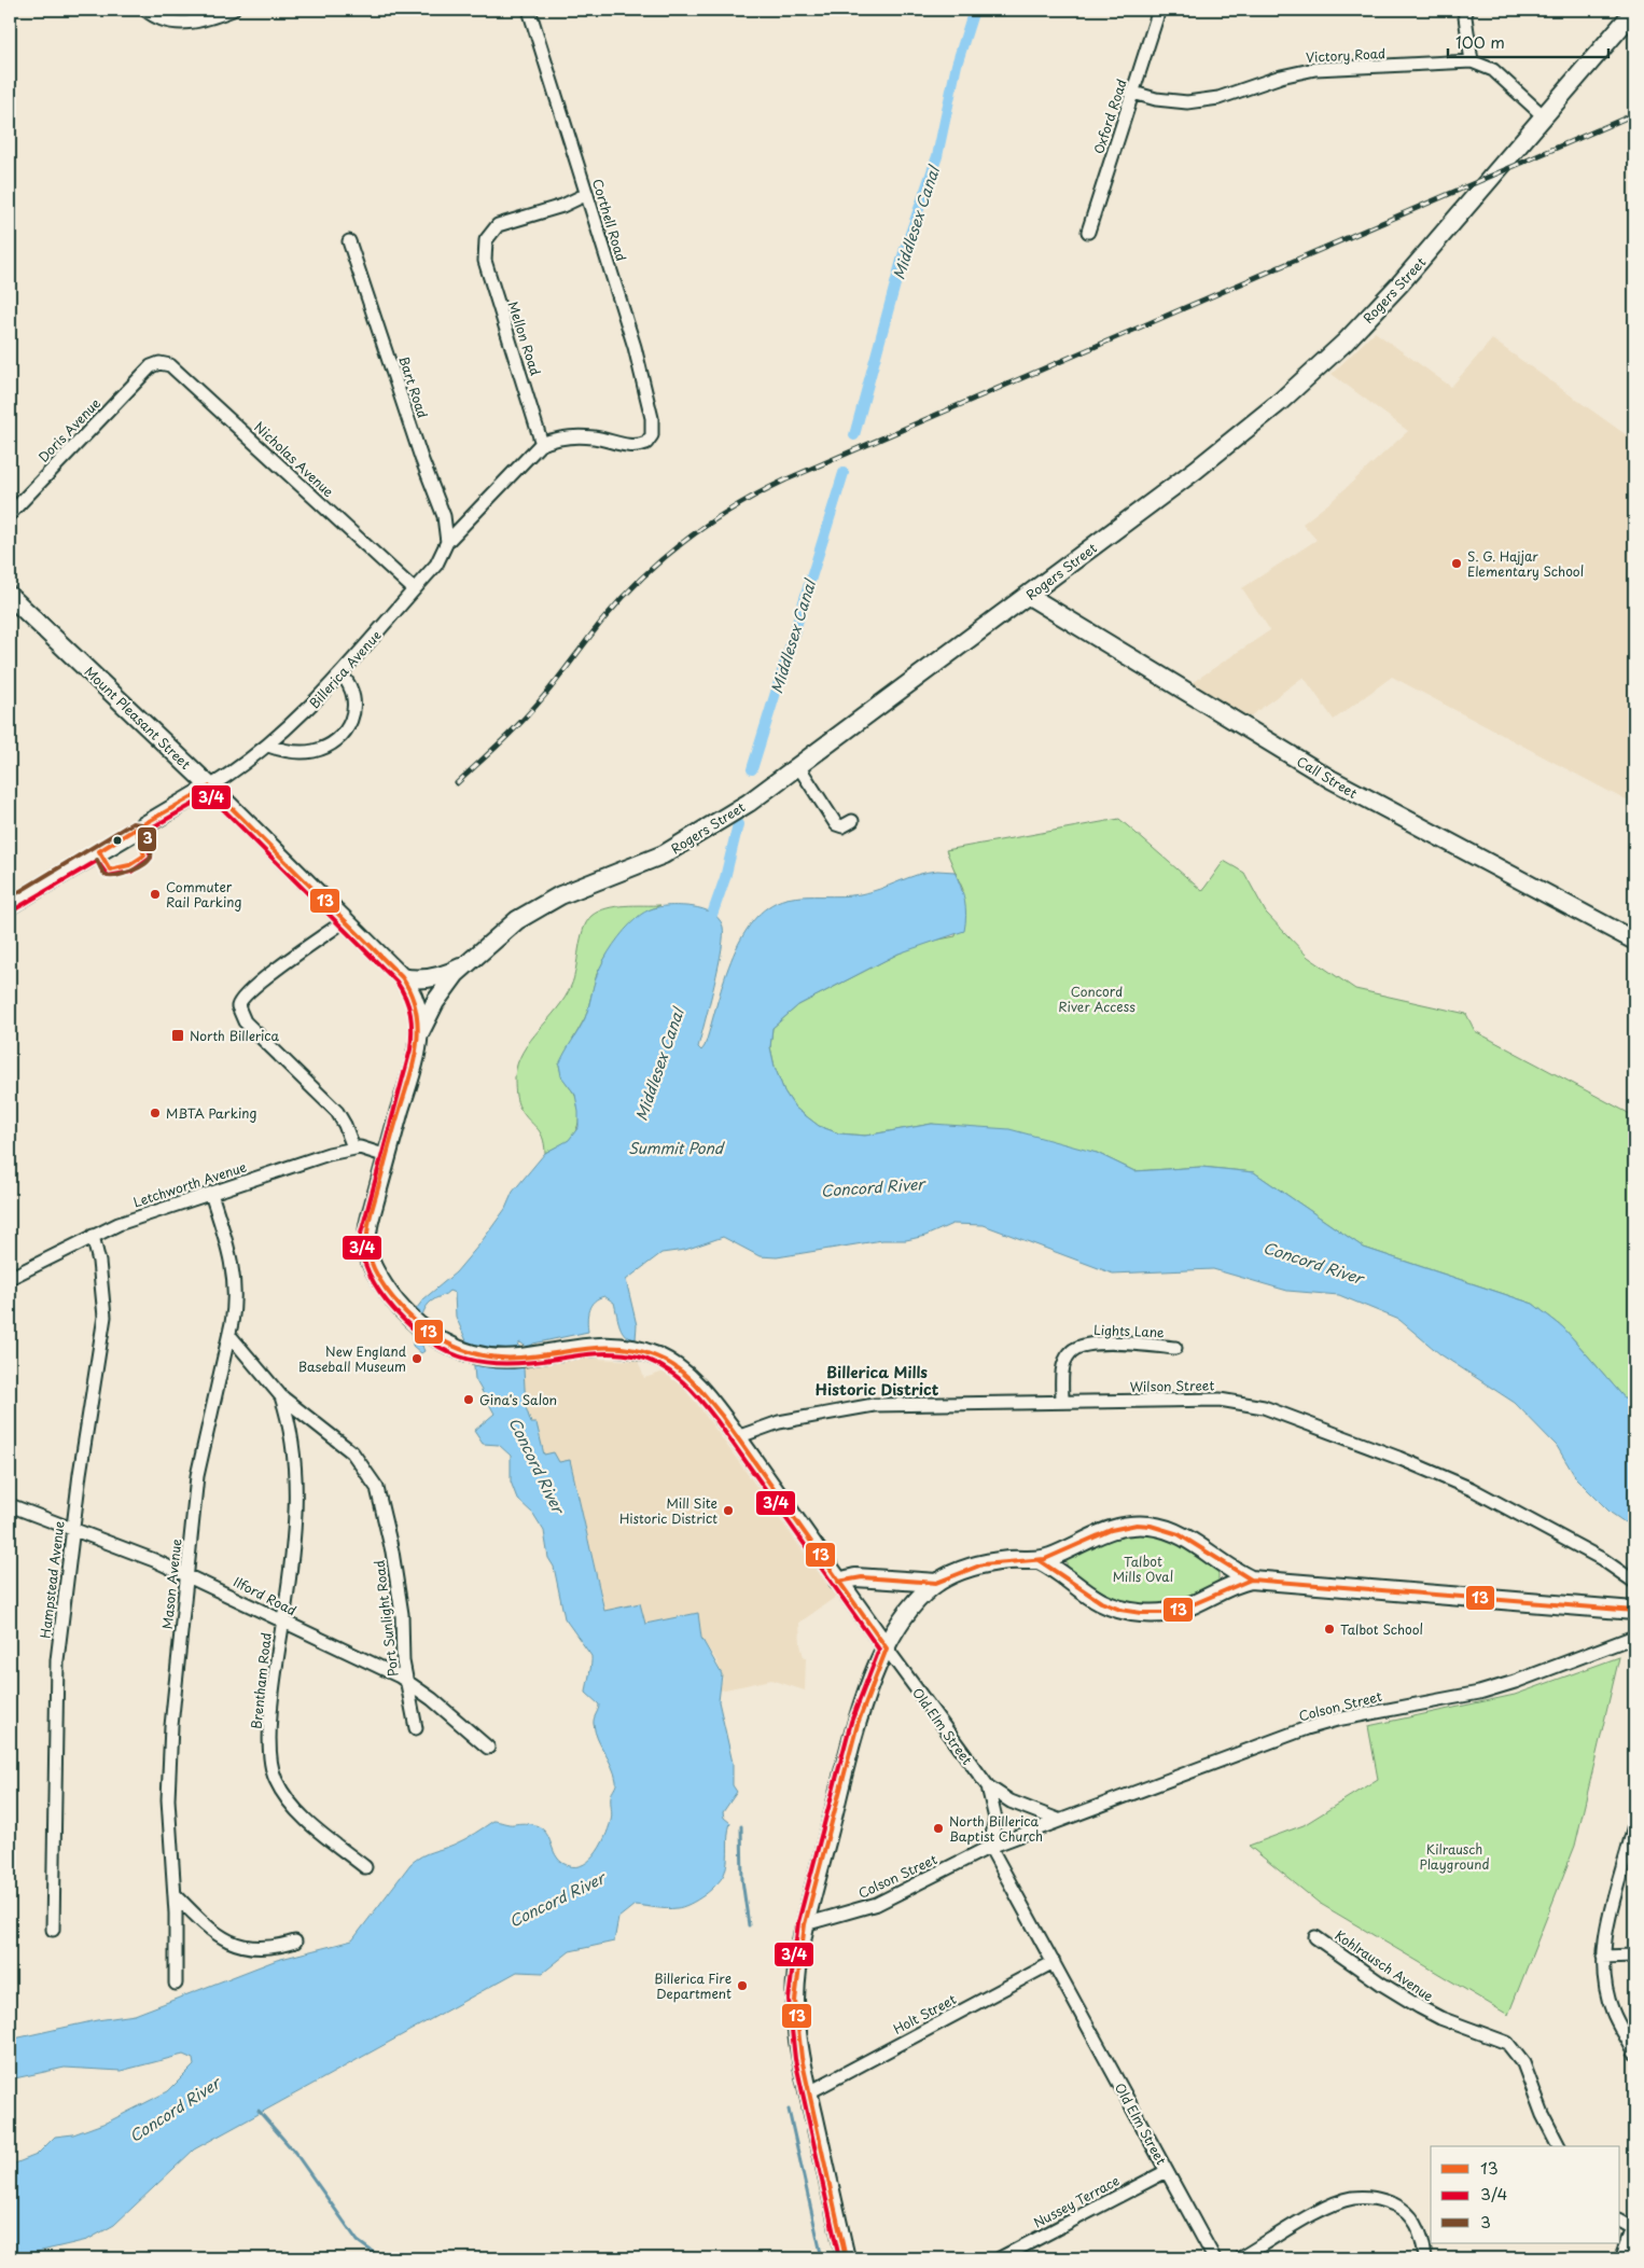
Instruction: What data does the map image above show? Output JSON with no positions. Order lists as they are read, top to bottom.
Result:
{
  "streets": {
    "main road": [
      "Rogers Street",
      "Billerica Avenue",
      "Mount Pleasant Street",
      "Call Street",
      "Old Elm Street"
    ],
    "street": [
      "Victory Road",
      "Oxford Road",
      "Corthell Road",
      "Mellon Road",
      "Bart Road",
      "Doris Avenue",
      "Nicholas Avenue",
      "Letchworth Avenue",
      "Lights Lane",
      "Wilson Street",
      "Hampstead Avenue",
      "Mason Avenue",
      "Ilford Road",
      "Port Sunlight Road",
      "Brentham Road",
      "Colson Street",
      "Kohlrausch Avenue",
      "Holt Street",
      "Nussey Terrace"
    ]
  },
  "crossings": [
    ["Victory Road", "Oxford Road"],
    ["Victory Road", "Rogers Street"],
    ["Corthell Road", "Mellon Road"],
    ["Corthell Road", "Billerica Avenue"],
    ["Rogers Street", "Mount Pleasant Street"],
    ["Rogers Street", "Call Street"],
    ["Rogers Street", "Old Elm Street"],
    ["Mellon Road", "Billerica Avenue"],
    ["Bart Road", "Billerica Avenue"],
    ["Doris Avenue", "Nicholas Avenue"],
    ["Nicholas Avenue", "Billerica Avenue"],
    ["Billerica Avenue", "Mount Pleasant Street"],
    ["Mount Pleasant Street", "Old Elm Street"],
    ["Letchworth Avenue", "Hampstead Avenue"],
    ["Letchworth Avenue", "Mason Avenue"],
    ["Lights Lane", "Wilson Street"],
    ["Wilson Street", "Old Elm Street"],
    ["Hampstead Avenue", "Ilford Road"],
    ["Mason Avenue", "Ilford Road"],
    ["Mason Avenue", "Port Sunlight Road"],
    ["Ilford Road", "Port Sunlight Road"],
    ["Ilford Road", "Brentham Road"],
    ["Port Sunlight Road", "Brentham Road"],
    ["Colson Street", "Old Elm Street"],
    ["Old Elm Street", "Holt Street"],
    ["Old Elm Street", "Nussey Terrace"]
  ],
  "districts": ["Billerica Mills Historic District"],
  "water": ["Middlesex Canal", "Summit Pond", "Concord River"],
  "parks": ["Concord River Access", "Talbot Mills Oval", "Kilrausch Playground"],
  "places": {
    "other": [
      "S. G. Hajjar Elementary School",
      "Commuter Rail Parking",
      "MBTA Parking",
      "New England Baseball Museum",
      "Gina's Salon",
      "Mill Site Historic District",
      "Talbot School",
      "North Billerica Baptist Church",
      "Billerica Fire Department"
    ],
    "transit": ["North Billerica"]
  },
  "lines": ["transit line 13", "transit line 3/4", "transit line 3"],
  "legend": ["13", "3/4", "3"],
  "scale_bar": "100 m"
}
